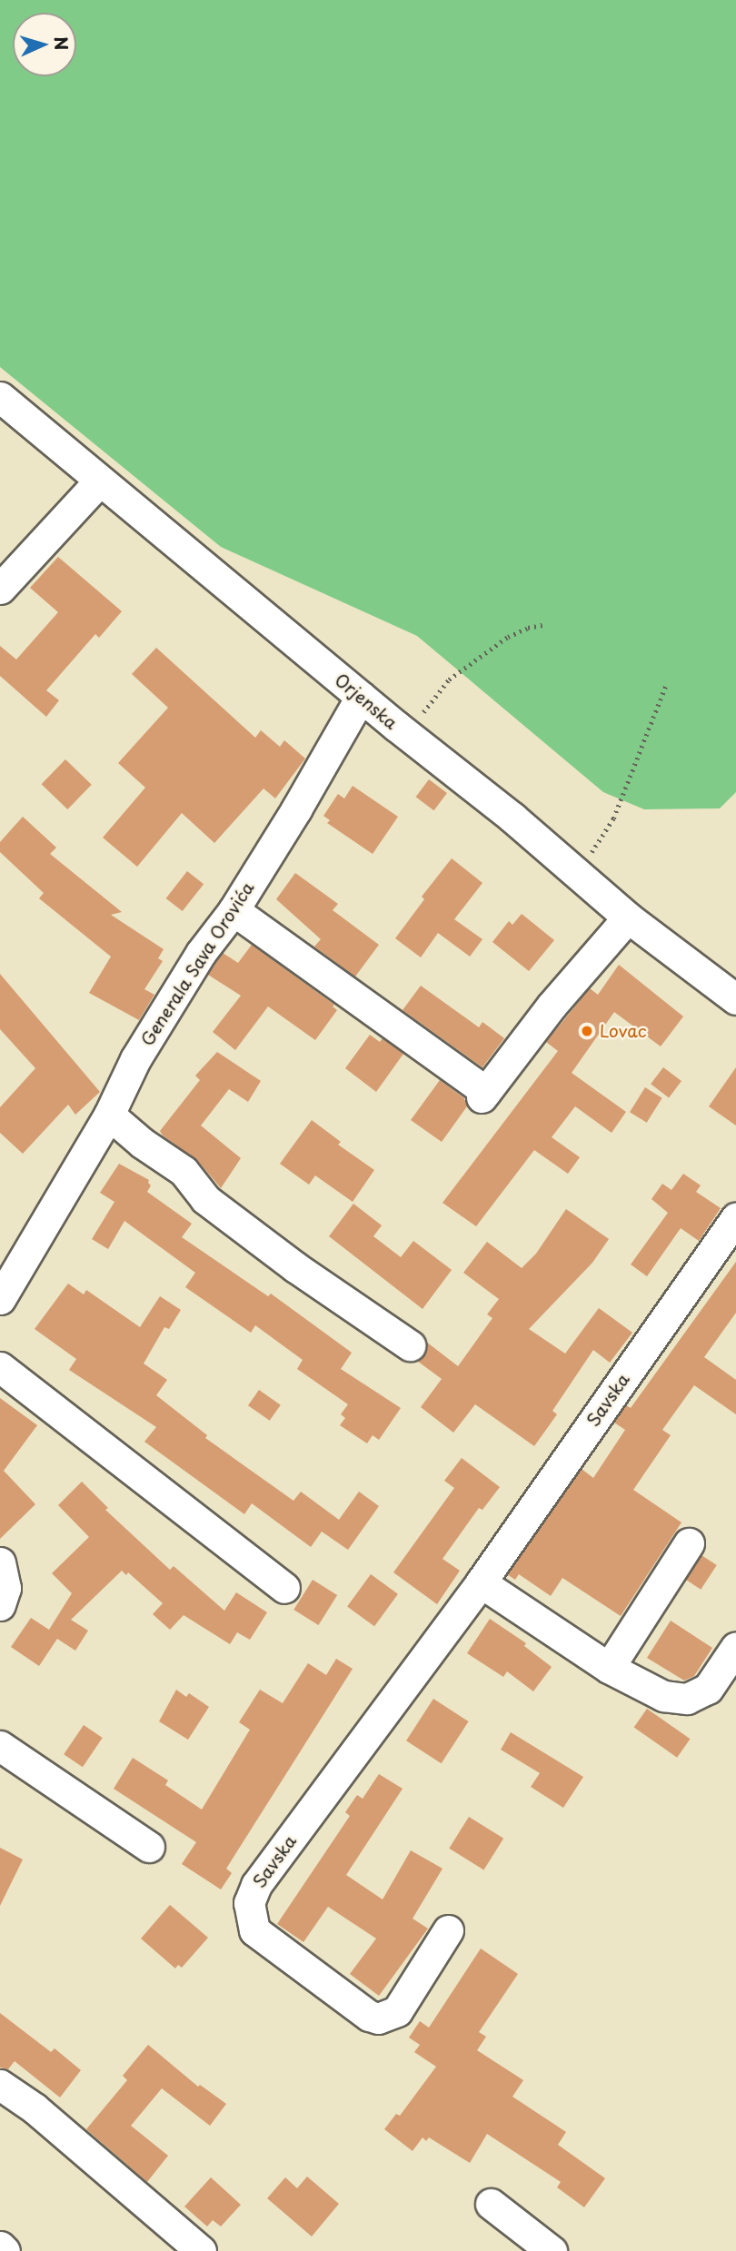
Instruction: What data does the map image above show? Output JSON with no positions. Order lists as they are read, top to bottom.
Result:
{
  "streets": {
    "street": ["Orjenska", "Generala Sava Orovića", "Savska"]
  },
  "crossings": [
    ["Orjenska", "Generala Sava Orovića"]
  ],
  "places": ["Lovac"],
  "north": "right"
}
